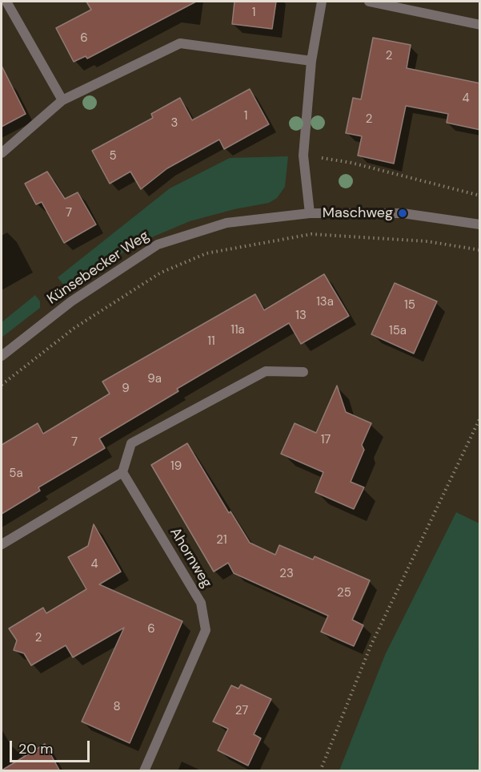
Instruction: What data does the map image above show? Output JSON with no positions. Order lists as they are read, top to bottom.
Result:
{
  "streets": {
    "street": ["Künsebecker Weg", "Ahornweg"]
  },
  "places": ["Maschweg"],
  "house_numbers": [
    "1",
    "6",
    "2",
    "4",
    "1",
    "2",
    "3",
    "5",
    "7",
    "13a",
    "15",
    "13",
    "11a",
    "15a",
    "11",
    "9a",
    "9",
    "17",
    "7",
    "19",
    "5a",
    "21",
    "4",
    "23",
    "25",
    "6",
    "2",
    "8",
    "27"
  ],
  "scale_bar": "20 m"
}
